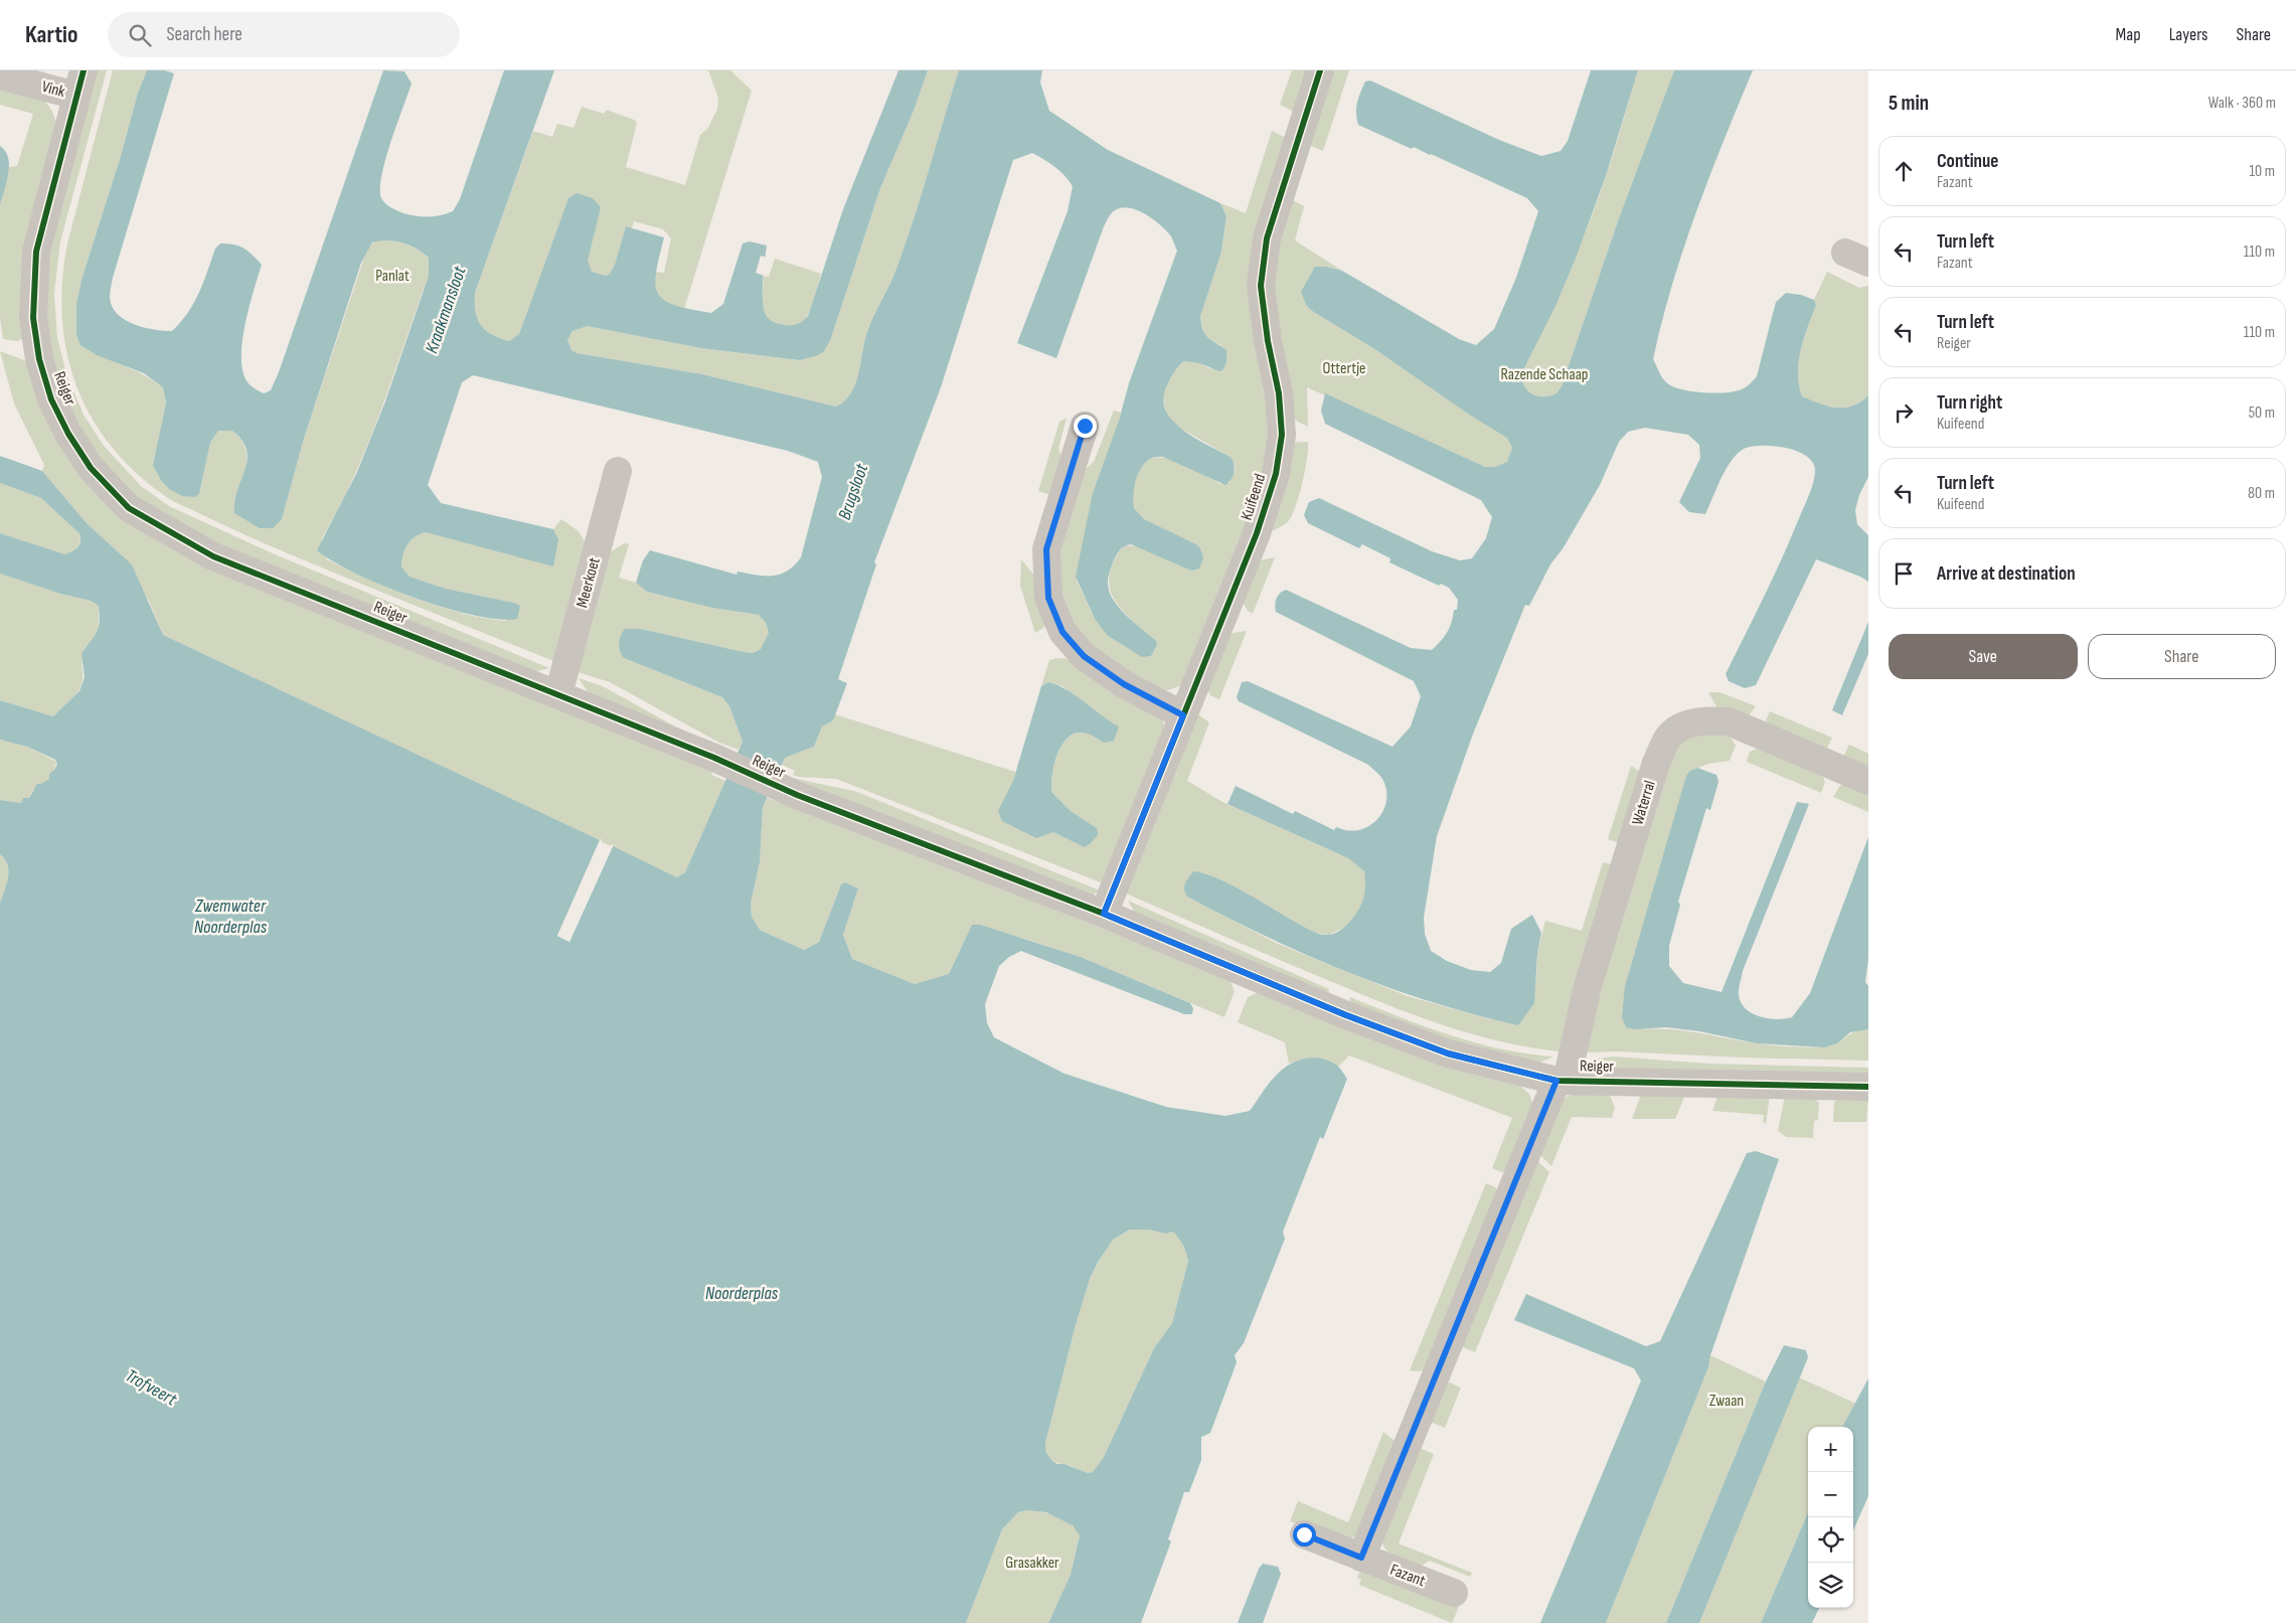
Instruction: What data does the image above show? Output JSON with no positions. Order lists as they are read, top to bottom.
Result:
{
  "streets": {
    "street": [
      "Vink",
      "Reiger",
      "Kuifeend",
      "Meerkoet",
      "Waterral",
      "Fazant"
    ]
  },
  "crossings": [
    ["Vink", "Reiger"],
    ["Reiger", "Kuifeend"],
    ["Reiger", "Meerkoet"],
    ["Reiger", "Waterral"]
  ],
  "water": [
    "Kraakmansloot",
    "Brugsloot",
    "Zwemwater Noorderplas",
    "Noorderplas",
    "Trofveert"
  ],
  "parks": [
    "Panlat",
    "Ottertje",
    "Razende Schaap",
    "Zwaan",
    "Grasakker"
  ],
  "page": {
    "header": "Kartio",
    "search": "Search here",
    "nav": ["Map", "Layers", "Share"],
    "heading": ["5 min", "Walk · 360 m"],
    "list": [
      ["Continue", "Fazant", "10 m"],
      ["Turn left", "Fazant", "110 m"],
      ["Turn left", "Reiger", "110 m"],
      ["Turn right", "Kuifeend", "50 m"],
      ["Turn left", "Kuifeend", "80 m"],
      "Arrive at destination"
    ],
    "buttons": ["Save", "Share"],
    "map_buttons": ["+", "−"]
  }
}
